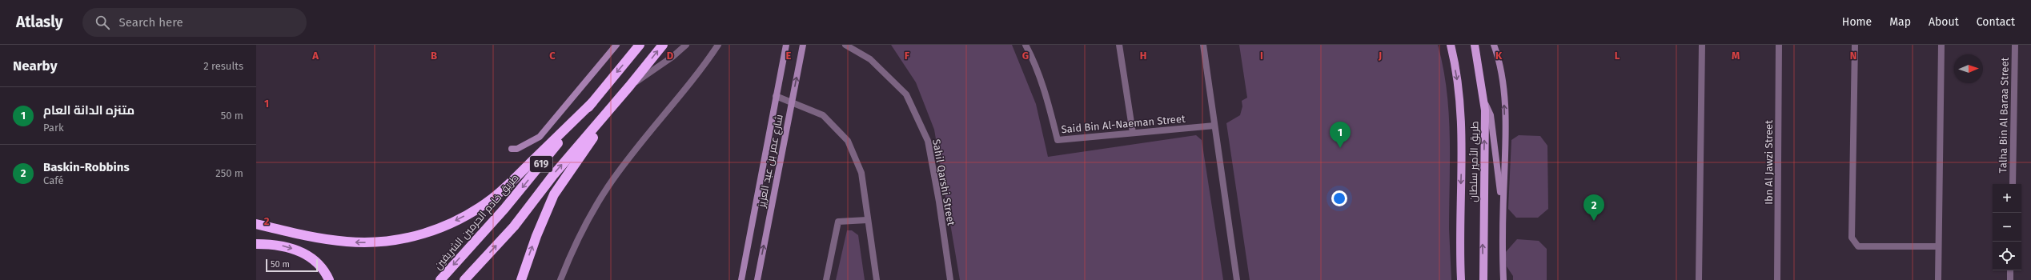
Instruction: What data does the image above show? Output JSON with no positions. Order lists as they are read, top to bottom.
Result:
{
  "streets": {
    "highway": ["619", "طريق خادم الحرمين الشريفين"],
    "main road": ["طريق الأمير سلطان"],
    "street": [
      "Talha Bin Al Baraa Street",
      "Said Bin Al-Naeman Street",
      "شارع عمر بن عبد العزيز",
      "Ibn Al Jawzi Street",
      "Sahil Qarshi Street"
    ]
  },
  "scale_bar": "50 m",
  "north": "right",
  "page": {
    "header": "Atlasly",
    "search": "Search here",
    "nav": [
      "Home",
      "Map",
      "About",
      "Contact"
    ],
    "heading": ["Nearby", "2 results"],
    "list": [
      {
        "mark": "1",
        "name": "متنزه الدانة العام",
        "note": "Park",
        "value": "50 m"
      },
      {
        "mark": "2",
        "name": "Baskin-Robbins",
        "note": "Café",
        "value": "250 m"
      }
    ],
    "pins": ["1", "2"],
    "map_buttons": ["+", "−"],
    "scale": "50 m"
  },
  "grid": {
    "columns": [
      "A",
      "B",
      "C",
      "D",
      "E",
      "F",
      "G",
      "H",
      "I",
      "J",
      "K",
      "L",
      "M",
      "N"
    ],
    "rows": ["1", "2"]
  }
}
